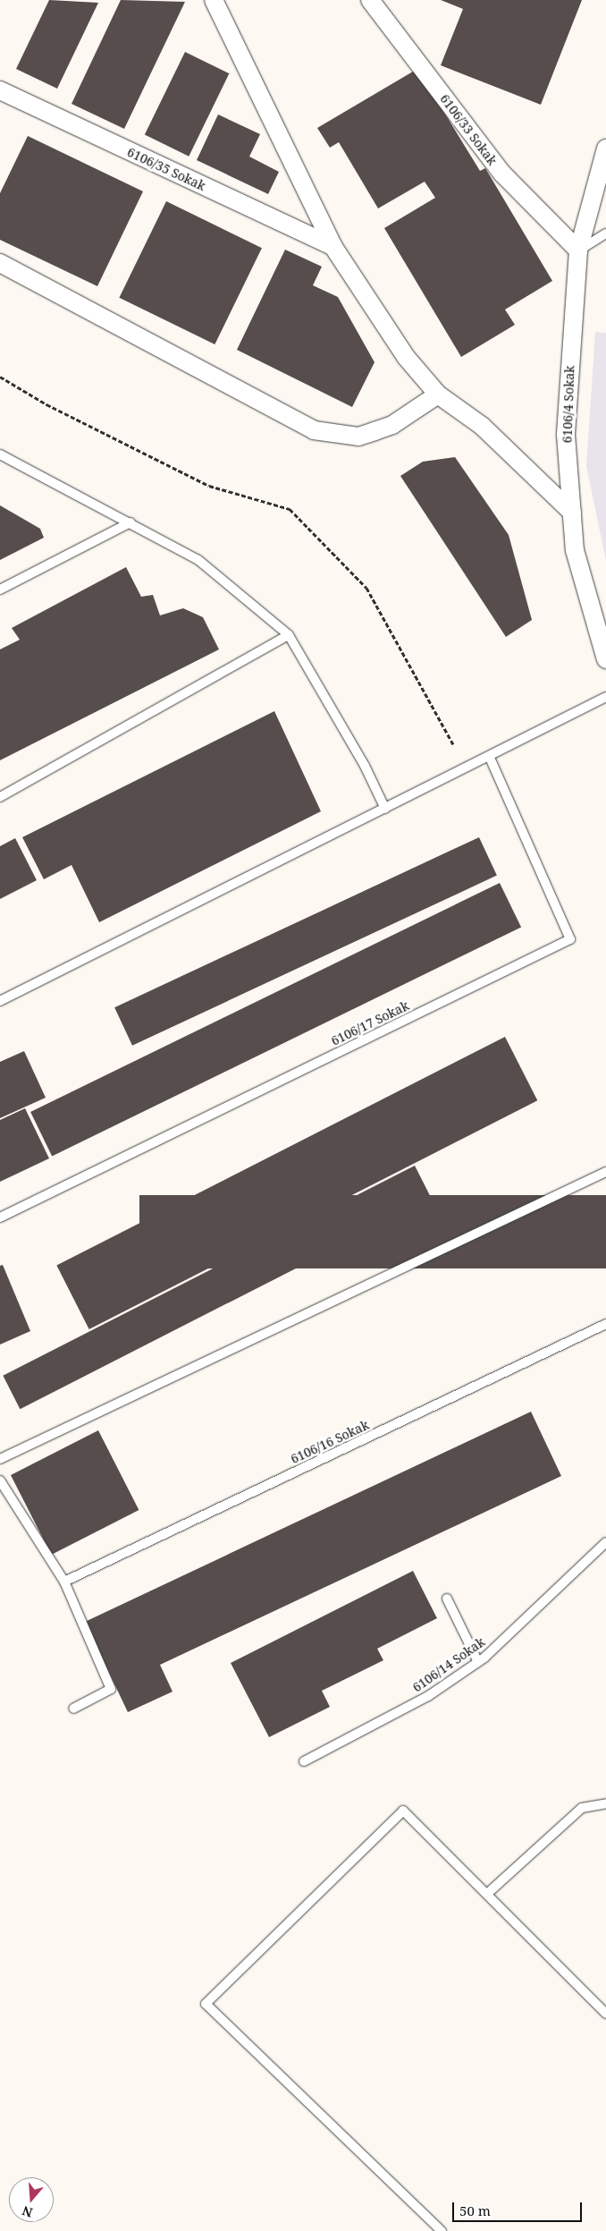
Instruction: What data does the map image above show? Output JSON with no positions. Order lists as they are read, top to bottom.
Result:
{
  "streets": {
    "street": ["6106/33 Sokak", "6106/35 Sokak", "6106/4 Sokak"],
    "lane": ["6106/17 Sokak", "6106/16 Sokak", "6106/14 Sokak"]
  },
  "crossings": [
    ["6106/33 Sokak", "6106/4 Sokak"]
  ],
  "scale_bar": "50 m",
  "north": "bottom"
}
